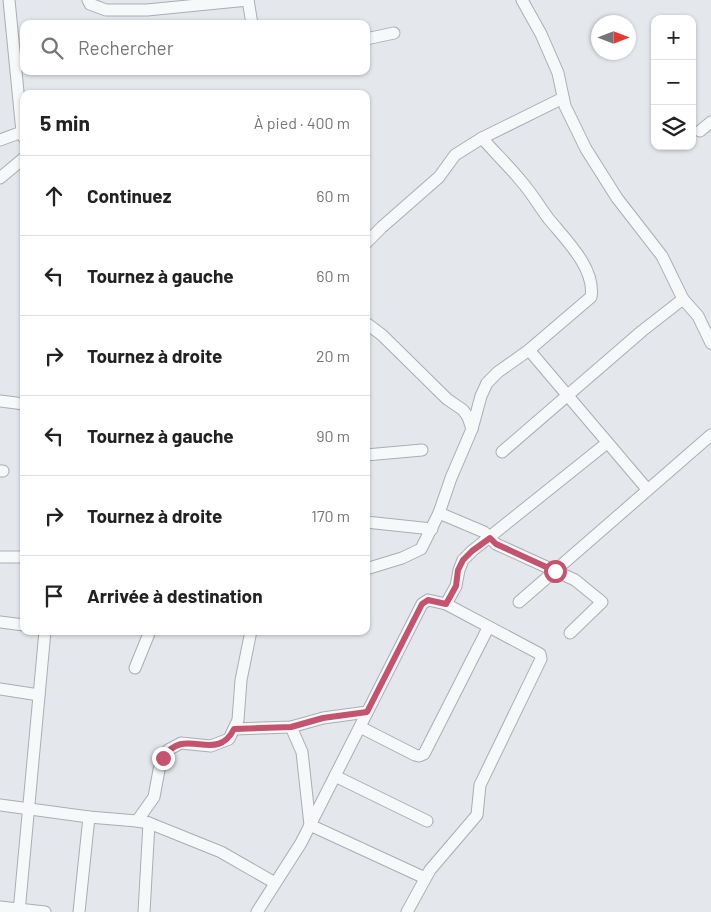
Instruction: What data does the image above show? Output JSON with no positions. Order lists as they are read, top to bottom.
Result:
{
  "north": "right",
  "page": {
    "map_buttons": ["+", "−"],
    "search": "Rechercher",
    "heading": ["5 min", "À pied · 400 m"],
    "list": [
      ["Continuez", "60 m"],
      ["Tournez à gauche", "60 m"],
      ["Tournez à droite", "20 m"],
      ["Tournez à gauche", "90 m"],
      ["Tournez à droite", "170 m"],
      "Arrivée à destination"
    ]
  }
}
